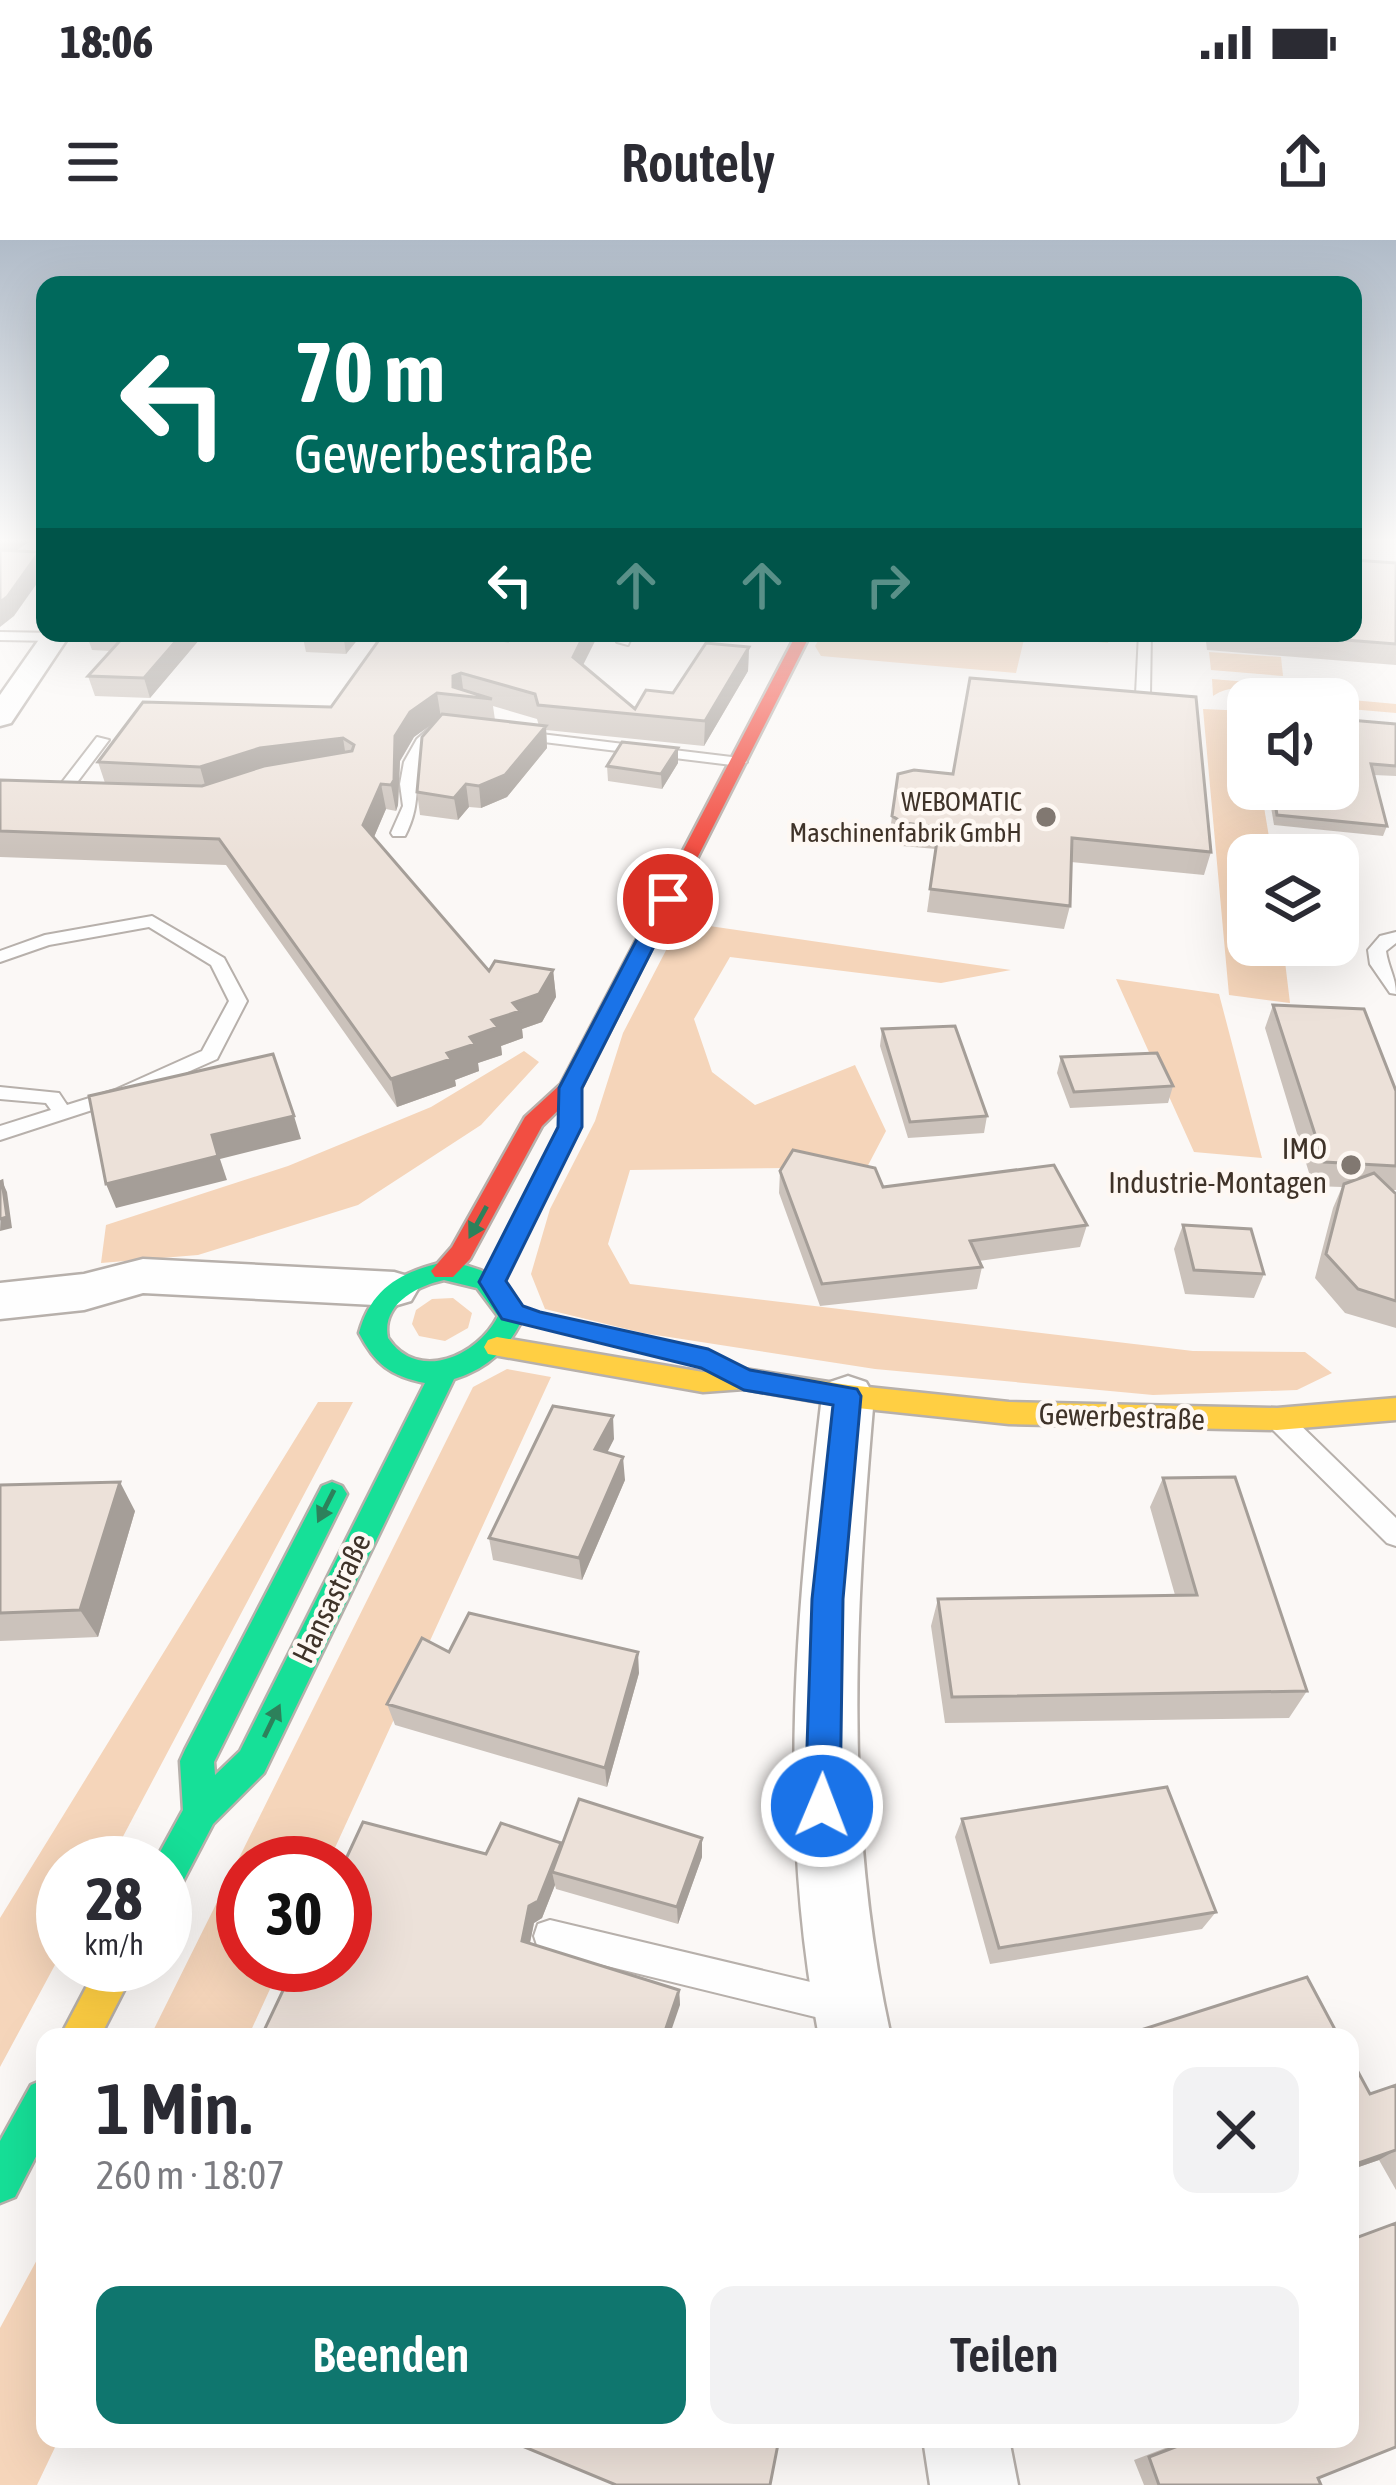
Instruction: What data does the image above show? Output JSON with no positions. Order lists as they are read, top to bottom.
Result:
{
  "streets": {
    "street": ["Gewerbestraße", "Hansastraße"]
  },
  "places": ["WEBOMATIC Maschinenfabrik GmbH", "IMO Industrie-Montagen"],
  "page": {
    "status": "18:06",
    "header": "Routely",
    "turn": ["70 m", "Gewerbestraße"],
    "speed": "28 km/h",
    "limit": "30",
    "heading": ["1 Min.", "260 m · 18:07"],
    "buttons": ["Beenden", "Teilen"]
  }
}
